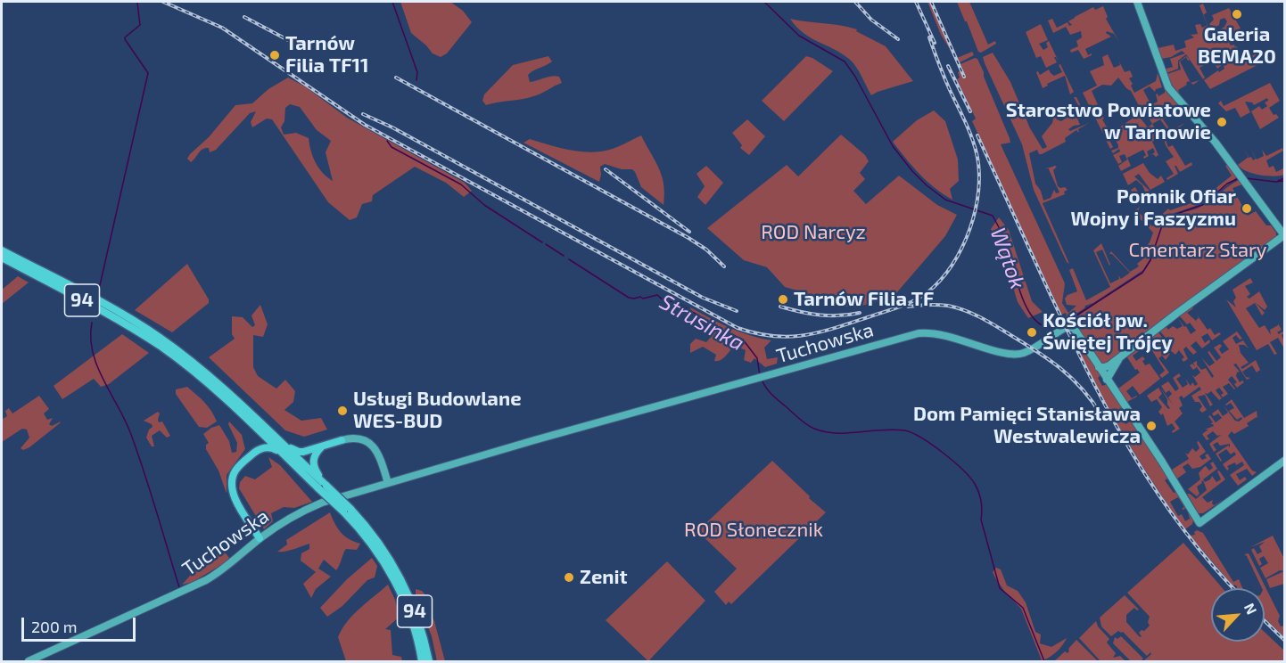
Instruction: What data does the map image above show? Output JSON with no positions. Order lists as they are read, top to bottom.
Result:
{
  "streets": {
    "main road": ["94"],
    "street": ["Tuchowska"]
  },
  "water": ["Wątok", "Strusinka"],
  "parks": ["ROD Narcyz", "Cmentarz Stary", "ROD Słonecznik"],
  "places": [
    "Galeria BEMA20",
    "Tarnów Filia TF11",
    "Starostwo Powiatowe w Tarnowie",
    "Pomnik Ofiar Wojny i Faszyzmu",
    "Tarnów Filia TF",
    "Kościół pw. Świętej Trójcy",
    "Usługi Budowlane WES-BUD",
    "Dom Pamięci Stanisława Westwalewicza",
    "Zenit"
  ],
  "scale_bar": "200 m",
  "north": "top right"
}
